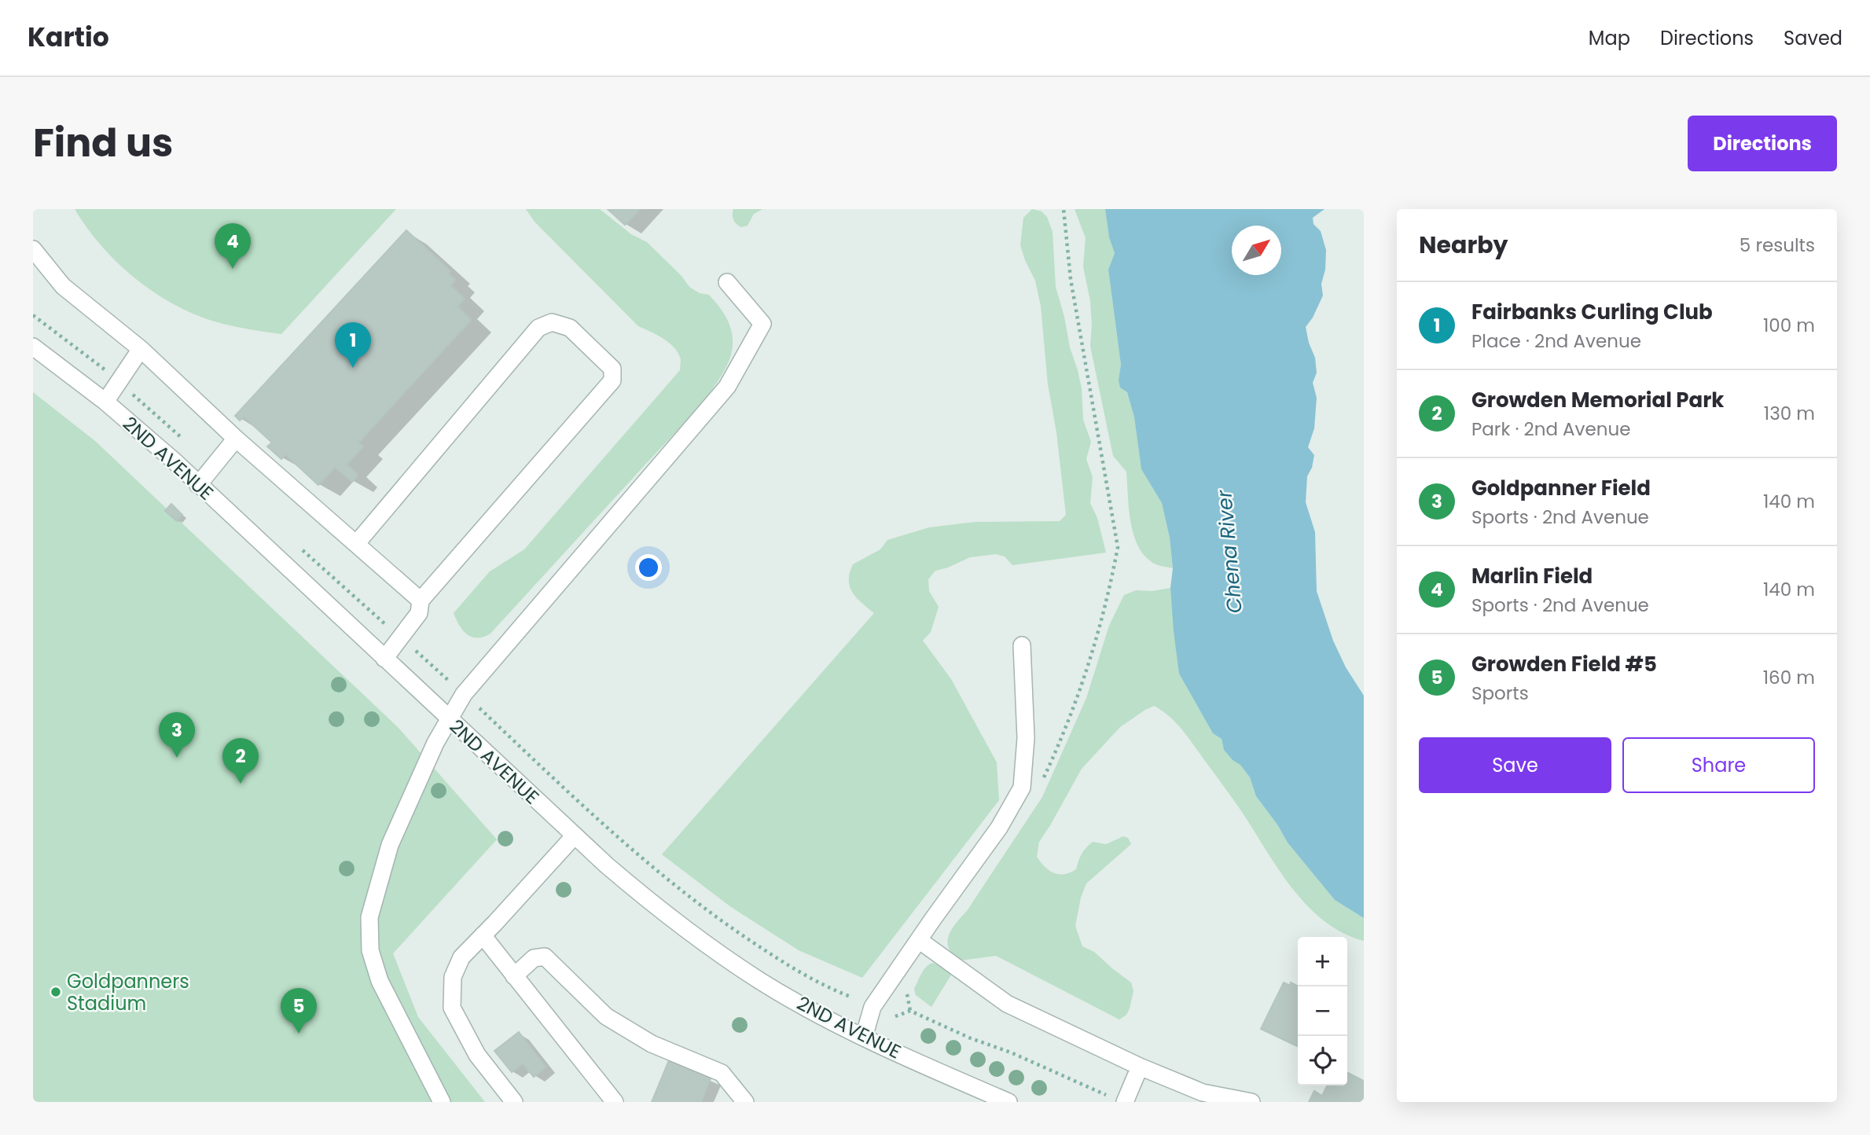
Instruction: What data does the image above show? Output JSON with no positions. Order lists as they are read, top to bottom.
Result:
{
  "streets": {
    "street": ["2ND AVENUE"]
  },
  "water": ["Chena River"],
  "places": ["Goldpanners Stadium"],
  "north": "top right",
  "page": {
    "header": "Kartio",
    "nav": ["Map", "Directions", "Saved"],
    "title": "Find us",
    "buttons": [
      "Directions",
      ["Save", "Share"]
    ],
    "heading": ["Nearby", "5 results"],
    "pins": [
      "4",
      "1",
      "3",
      "2",
      "5"
    ],
    "list": [
      {
        "mark": "1",
        "name": "Fairbanks Curling Club",
        "note": "Place · 2nd Avenue",
        "value": "100 m"
      },
      {
        "mark": "2",
        "name": "Growden Memorial Park",
        "note": "Park · 2nd Avenue",
        "value": "130 m"
      },
      {
        "mark": "3",
        "name": "Goldpanner Field",
        "note": "Sports · 2nd Avenue",
        "value": "140 m"
      },
      {
        "mark": "4",
        "name": "Marlin Field",
        "note": "Sports · 2nd Avenue",
        "value": "140 m"
      },
      {
        "mark": "5",
        "name": "Growden Field #5",
        "note": "Sports",
        "value": "160 m"
      }
    ],
    "map_buttons": ["+", "−"]
  }
}
